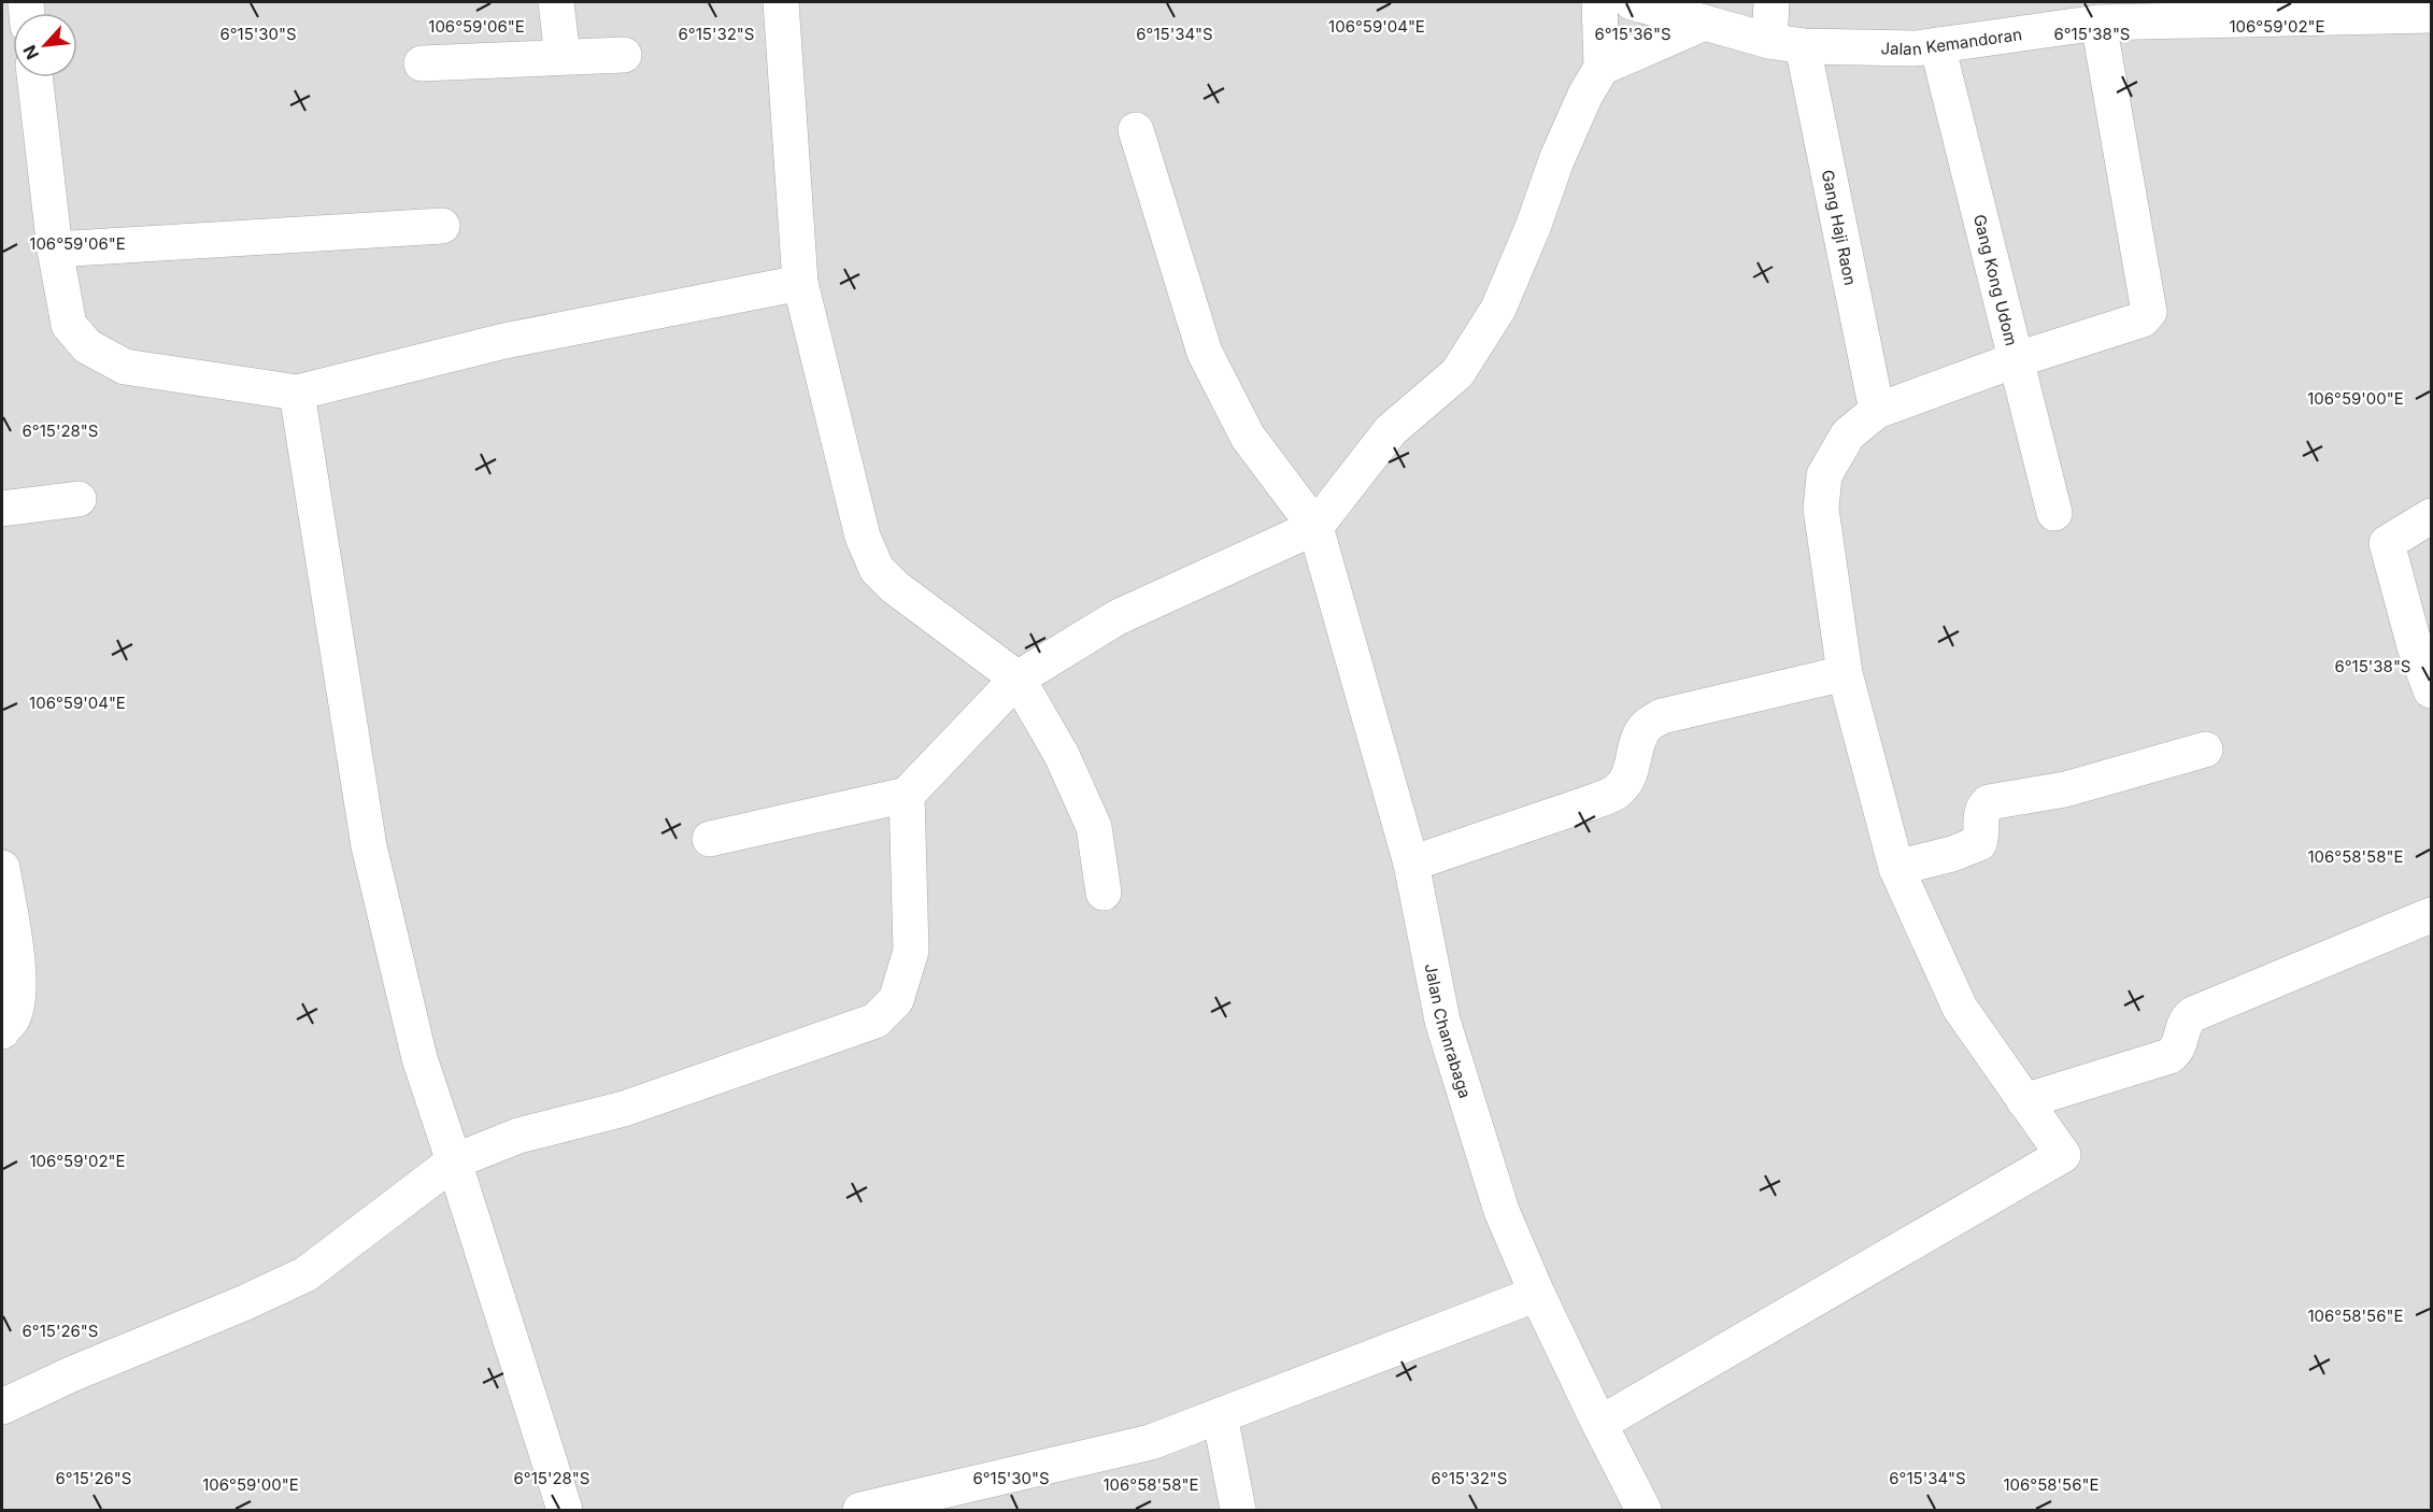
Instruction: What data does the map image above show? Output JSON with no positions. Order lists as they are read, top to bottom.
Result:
{
  "streets": {
    "street": [
      "Jalan Kemandoran",
      "Gang Haji Raon",
      "Gang Kong Udom",
      "Jalan Chanrabaga"
    ]
  },
  "crossings": [
    ["Jalan Kemandoran", "Gang Haji Raon"],
    ["Jalan Kemandoran", "Gang Kong Udom"]
  ],
  "north": "bottom left",
  "coordinates": [
    "106°59'06\"E",
    "106°59'04\"E",
    "106°59'02\"E",
    "6°15'30\"S",
    "6°15'32\"S",
    "6°15'34\"S",
    "6°15'36\"S",
    "6°15'38\"S",
    "106°59'00\"E",
    "6°15'28\"S",
    "106°58'58\"E",
    "106°58'56\"E",
    "6°15'26\"S"
  ]
}
